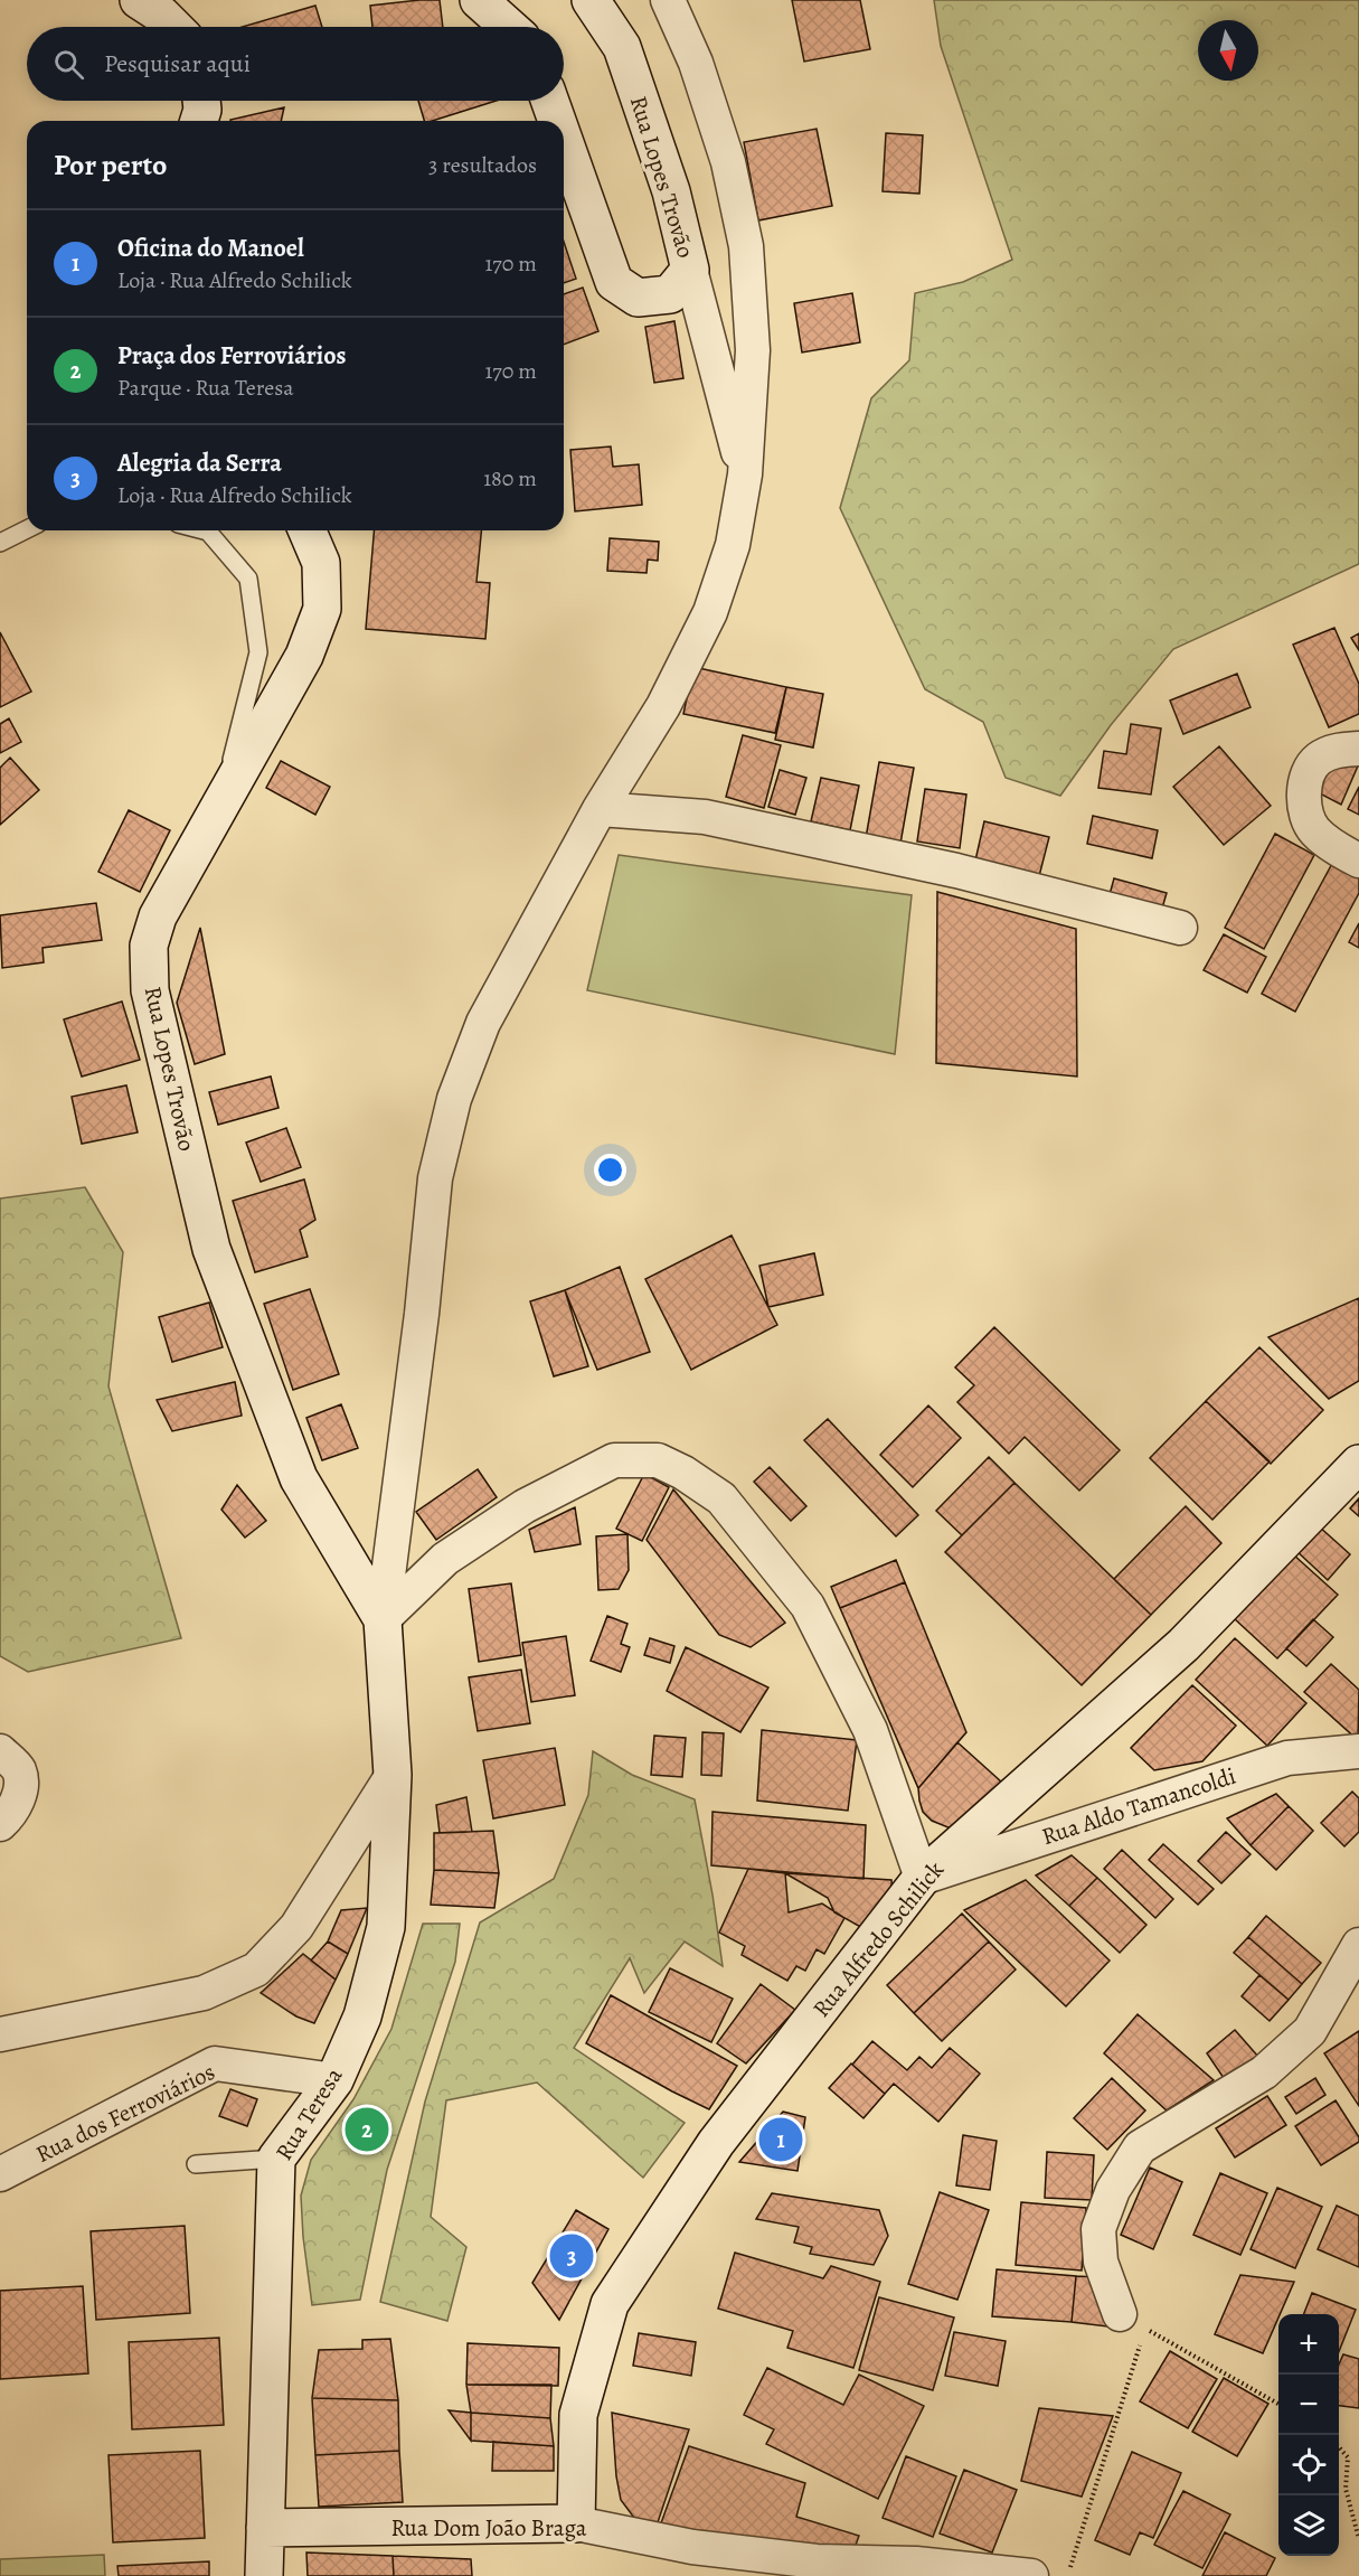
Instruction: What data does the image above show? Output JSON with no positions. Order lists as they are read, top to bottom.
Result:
{
  "streets": {
    "main road": [
      "Rua Lopes Trovão",
      "Rua Alfredo Schilick",
      "Rua Teresa",
      "Rua Dom João Braga"
    ],
    "street": ["Rua Aldo Tamancoldi", "Rua dos Ferroviários"]
  },
  "crossings": [
    ["Rua Lopes Trovão", "Rua Teresa"],
    ["Rua Aldo Tamancoldi", "Rua Alfredo Schilick"],
    ["Rua Alfredo Schilick", "Rua Dom João Braga"],
    ["Rua dos Ferroviários", "Rua Teresa"],
    ["Rua Teresa", "Rua Dom João Braga"]
  ],
  "north": "bottom",
  "page": {
    "search": "Pesquisar aqui",
    "heading": ["Por perto", "3 resultados"],
    "list": [
      {
        "mark": "1",
        "name": "Oficina do Manoel",
        "note": "Loja · Rua Alfredo Schilick",
        "value": "170 m"
      },
      {
        "mark": "2",
        "name": "Praça dos Ferroviários",
        "note": "Parque · Rua Teresa",
        "value": "170 m"
      },
      {
        "mark": "3",
        "name": "Alegria da Serra",
        "note": "Loja · Rua Alfredo Schilick",
        "value": "180 m"
      }
    ],
    "pins": ["2", "1", "3"],
    "map_buttons": ["+", "−"]
  }
}
